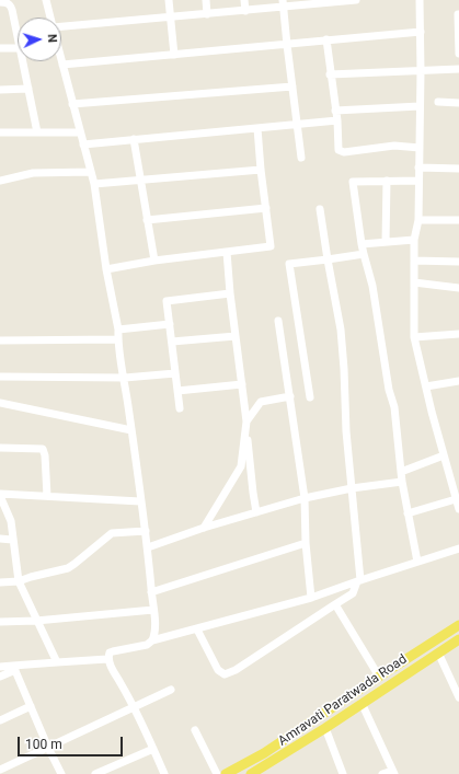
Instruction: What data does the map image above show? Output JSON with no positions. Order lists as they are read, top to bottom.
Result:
{
  "streets": {
    "main road": ["Amravati Paratwada Road"]
  },
  "scale_bar": "100 m",
  "north": "right"
}
